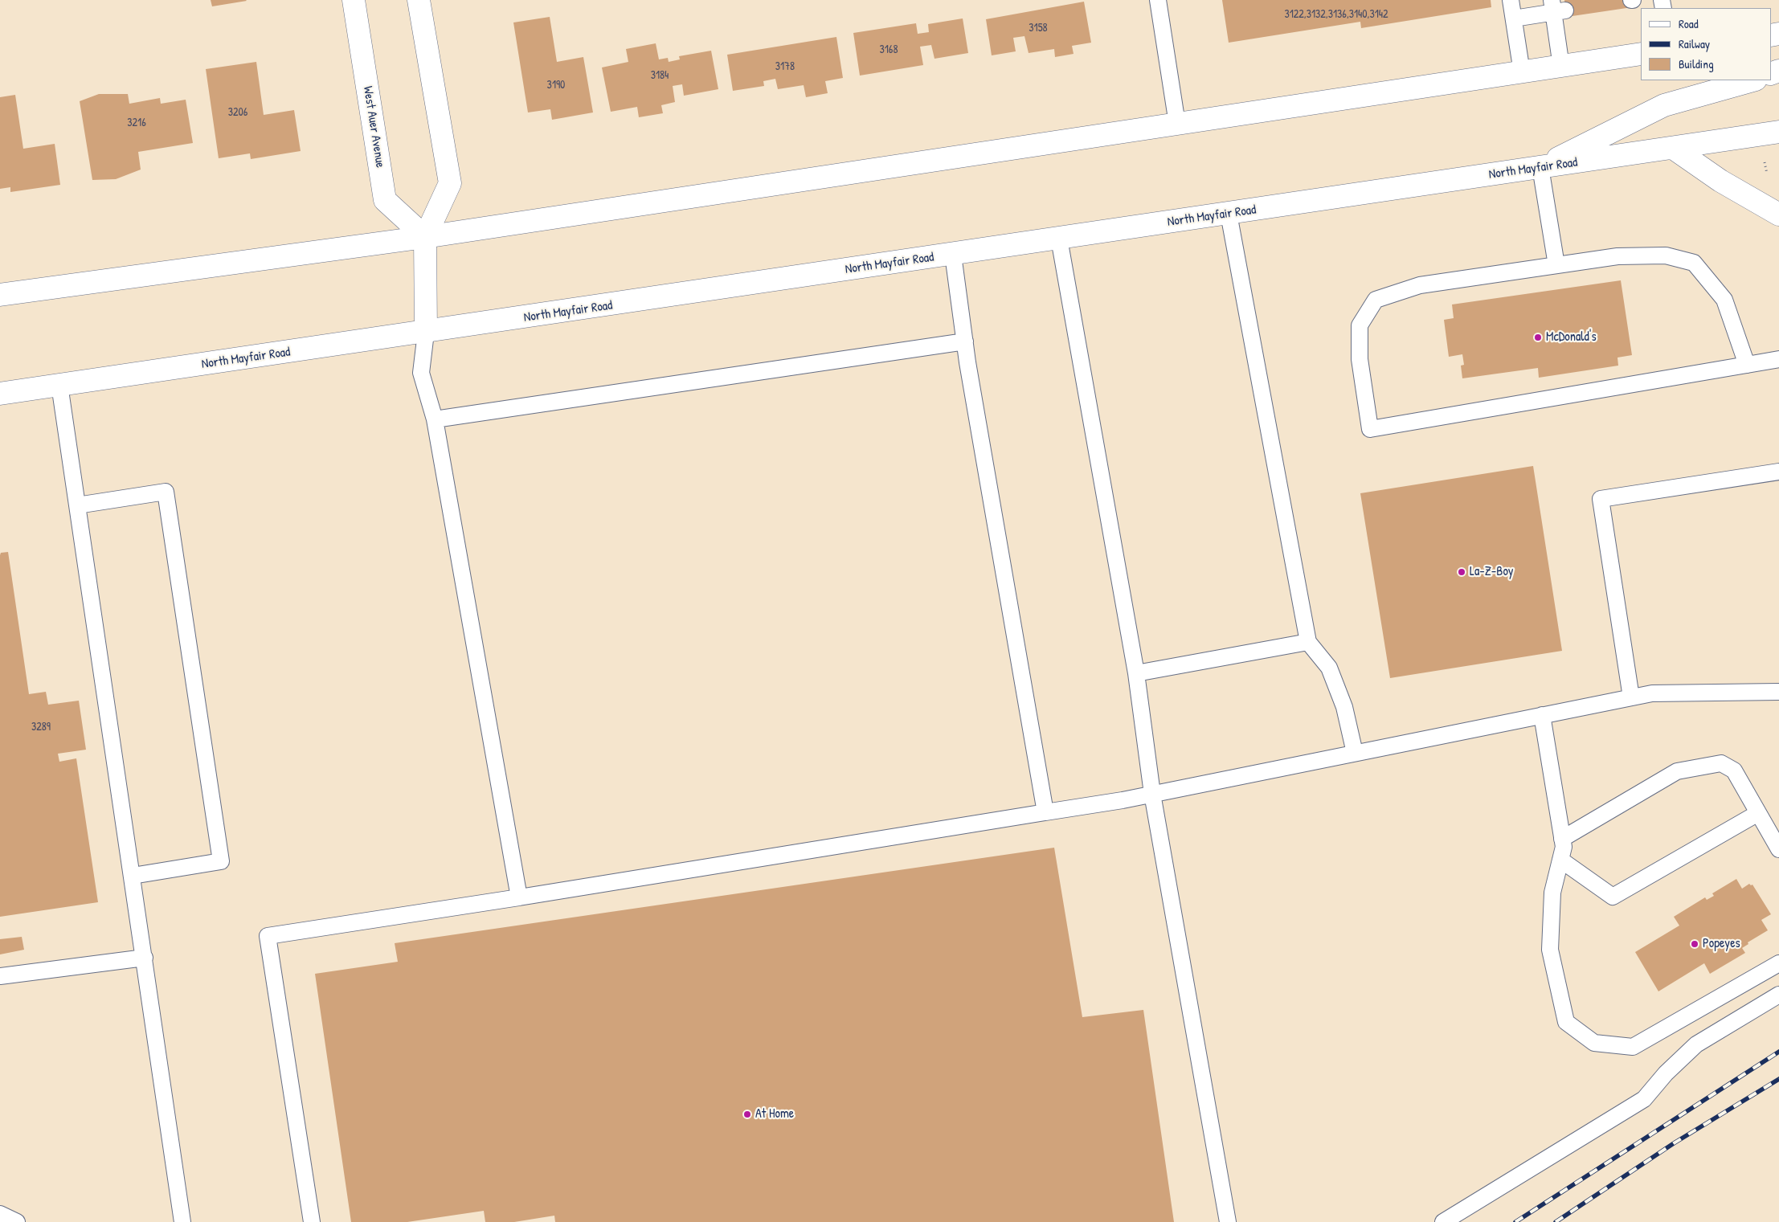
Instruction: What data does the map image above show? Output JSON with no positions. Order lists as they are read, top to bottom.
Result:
{
  "streets": {
    "main road": ["West Auer Avenue", "North Mayfair Road"]
  },
  "places": [
    "McDonald's",
    "La-Z-Boy",
    "Popeyes",
    "At Home"
  ],
  "house_numbers": [
    "3122,3132,3136,3140,3142",
    "3158",
    "3168",
    "3178",
    "3184",
    "3190",
    "3206",
    "3216",
    "3289"
  ],
  "legend": ["Road", "Railway", "Building"]
}
